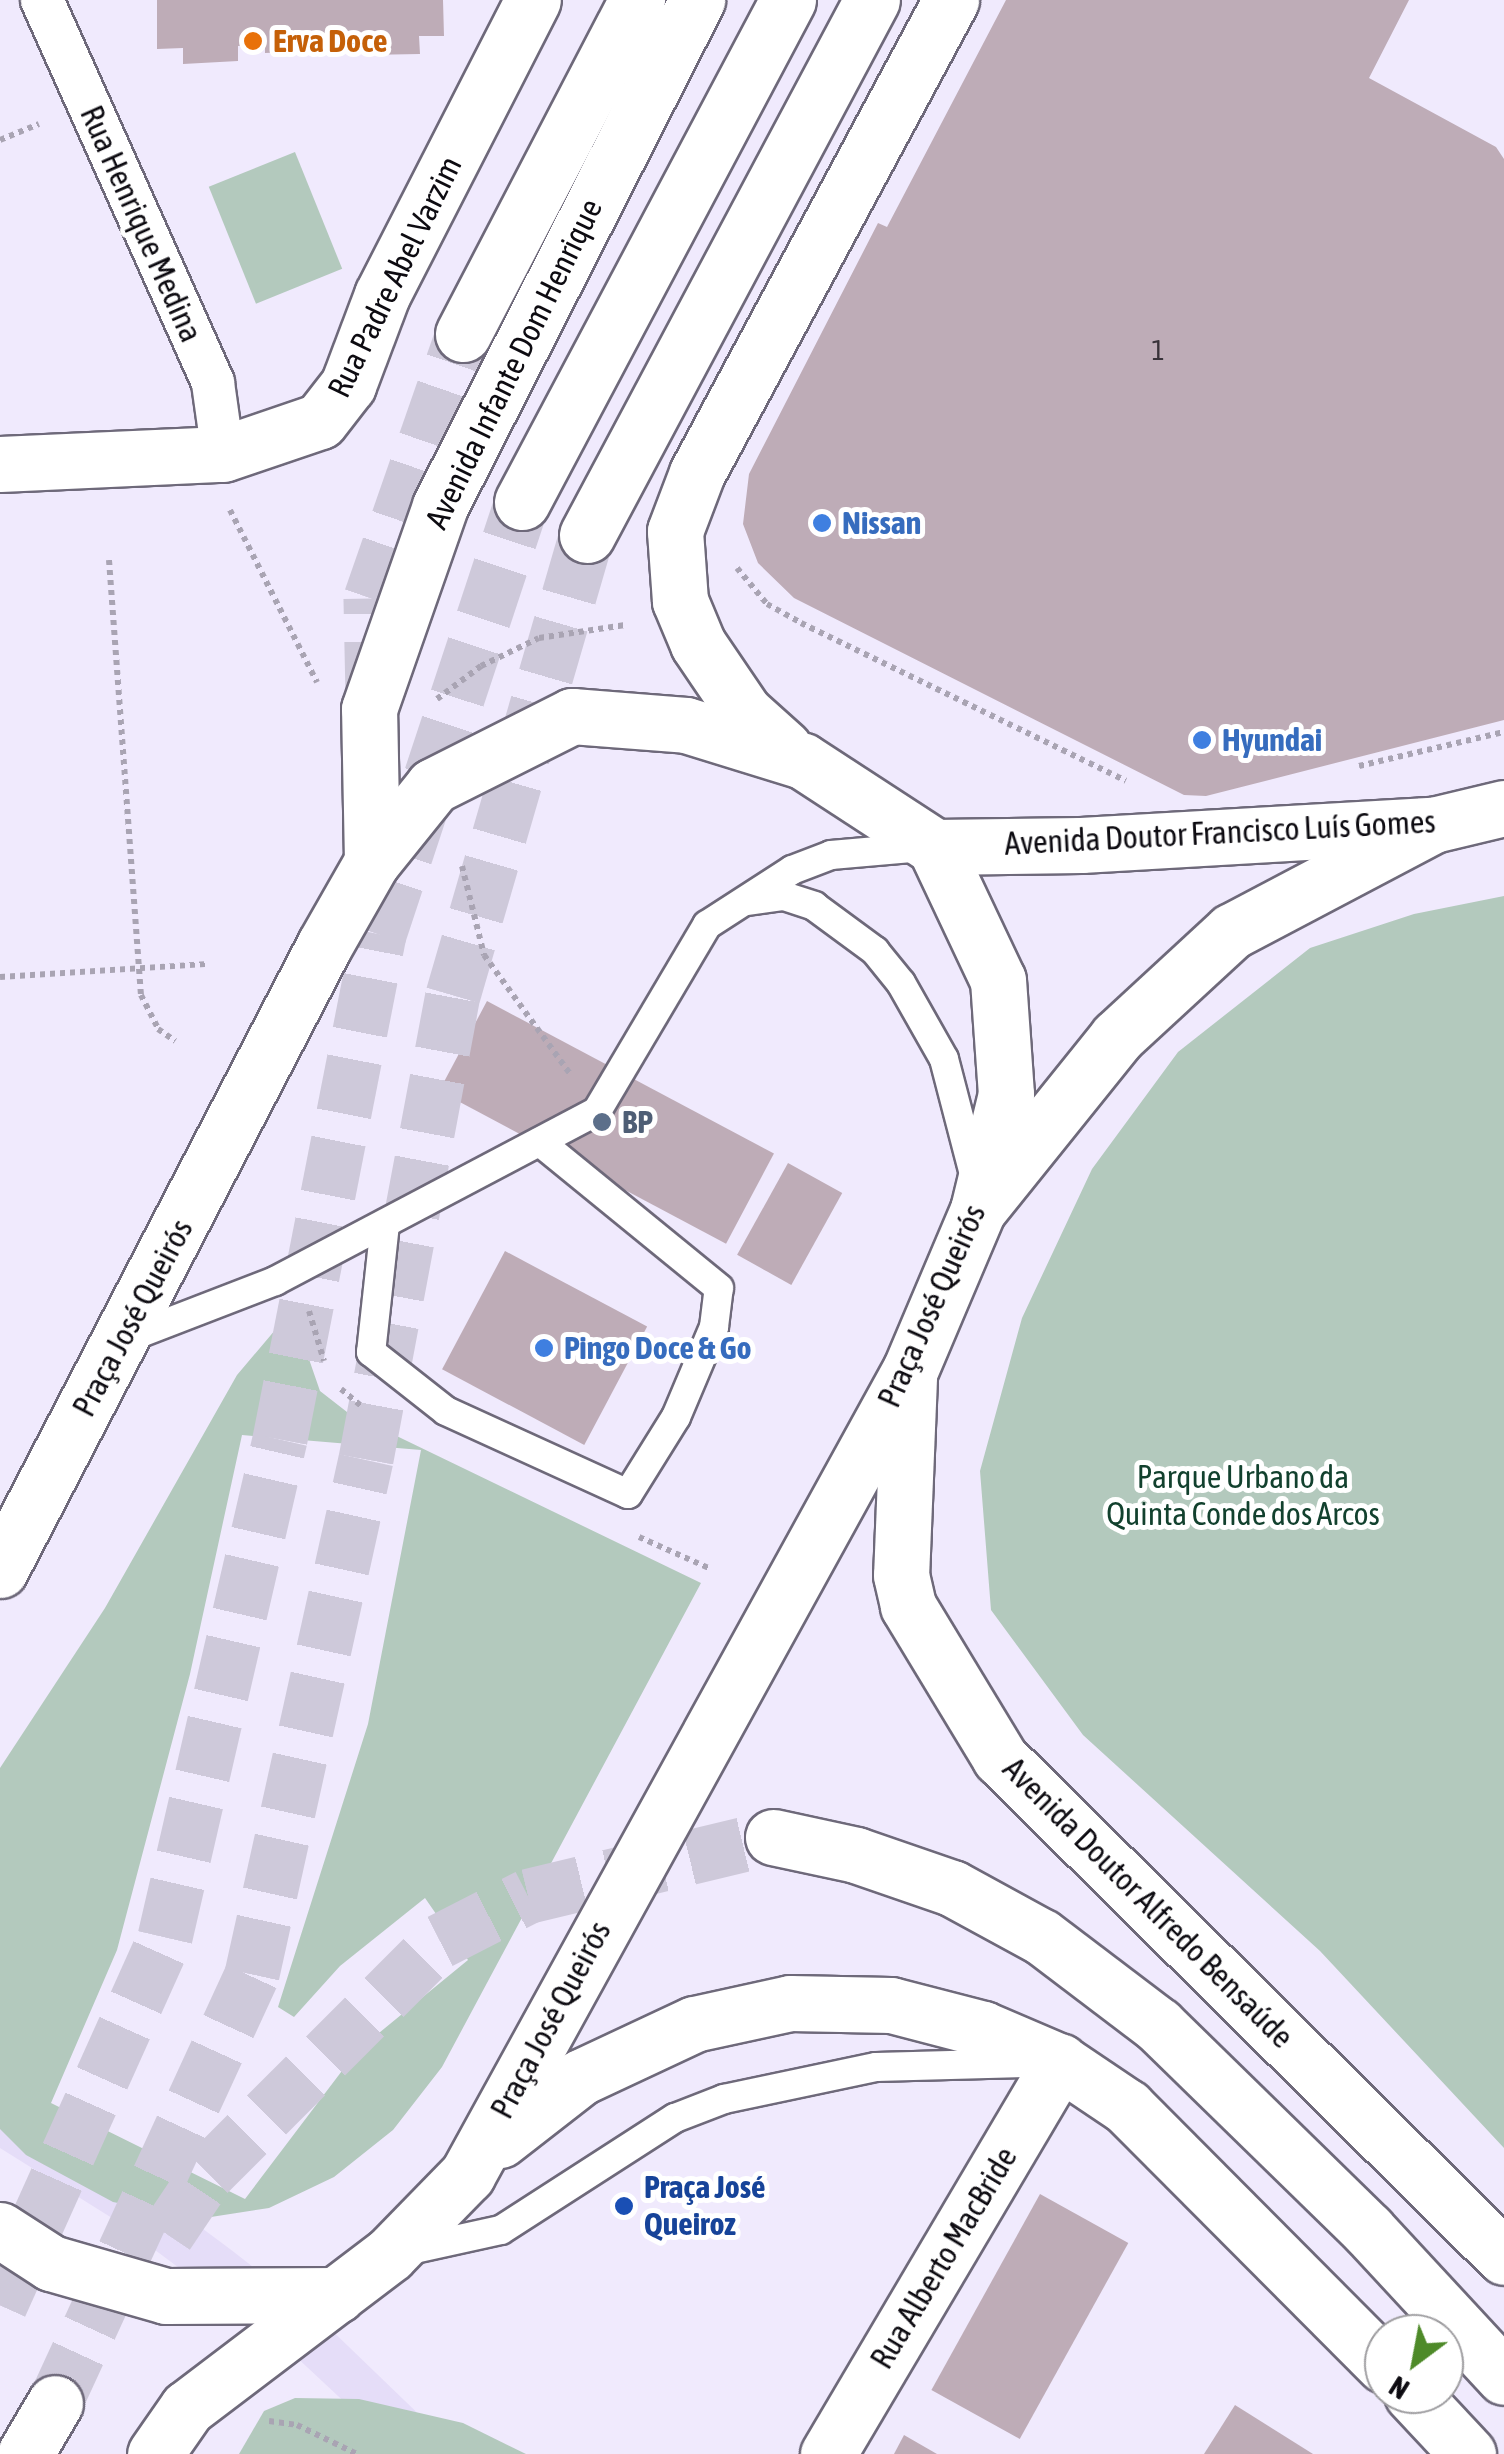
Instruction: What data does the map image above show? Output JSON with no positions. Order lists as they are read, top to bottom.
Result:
{
  "streets": {
    "main road": [
      "Rua Padre Abel Varzim",
      "Avenida Infante Dom Henrique",
      "Avenida Doutor Francisco Luís Gomes",
      "Praça José Queirós",
      "Avenida Doutor Alfredo Bensaúde",
      "Rua Alberto MacBride"
    ],
    "street": ["Rua Henrique Medina"]
  },
  "crossings": [
    ["Rua Henrique Medina", "Rua Padre Abel Varzim"],
    ["Avenida Infante Dom Henrique", "Praça José Queirós"],
    ["Avenida Doutor Francisco Luís Gomes", "Praça José Queirós"],
    ["Praça José Queirós", "Avenida Doutor Alfredo Bensaúde"]
  ],
  "parks": ["Parque Urbano da Quinta Conde dos Arcos"],
  "places": [
    "Erva Doce",
    "Nissan",
    "Hyundai",
    "BP",
    "Pingo Doce & Go",
    "Praça José Queiroz"
  ],
  "house_numbers": ["1"],
  "north": "bottom left"
}
